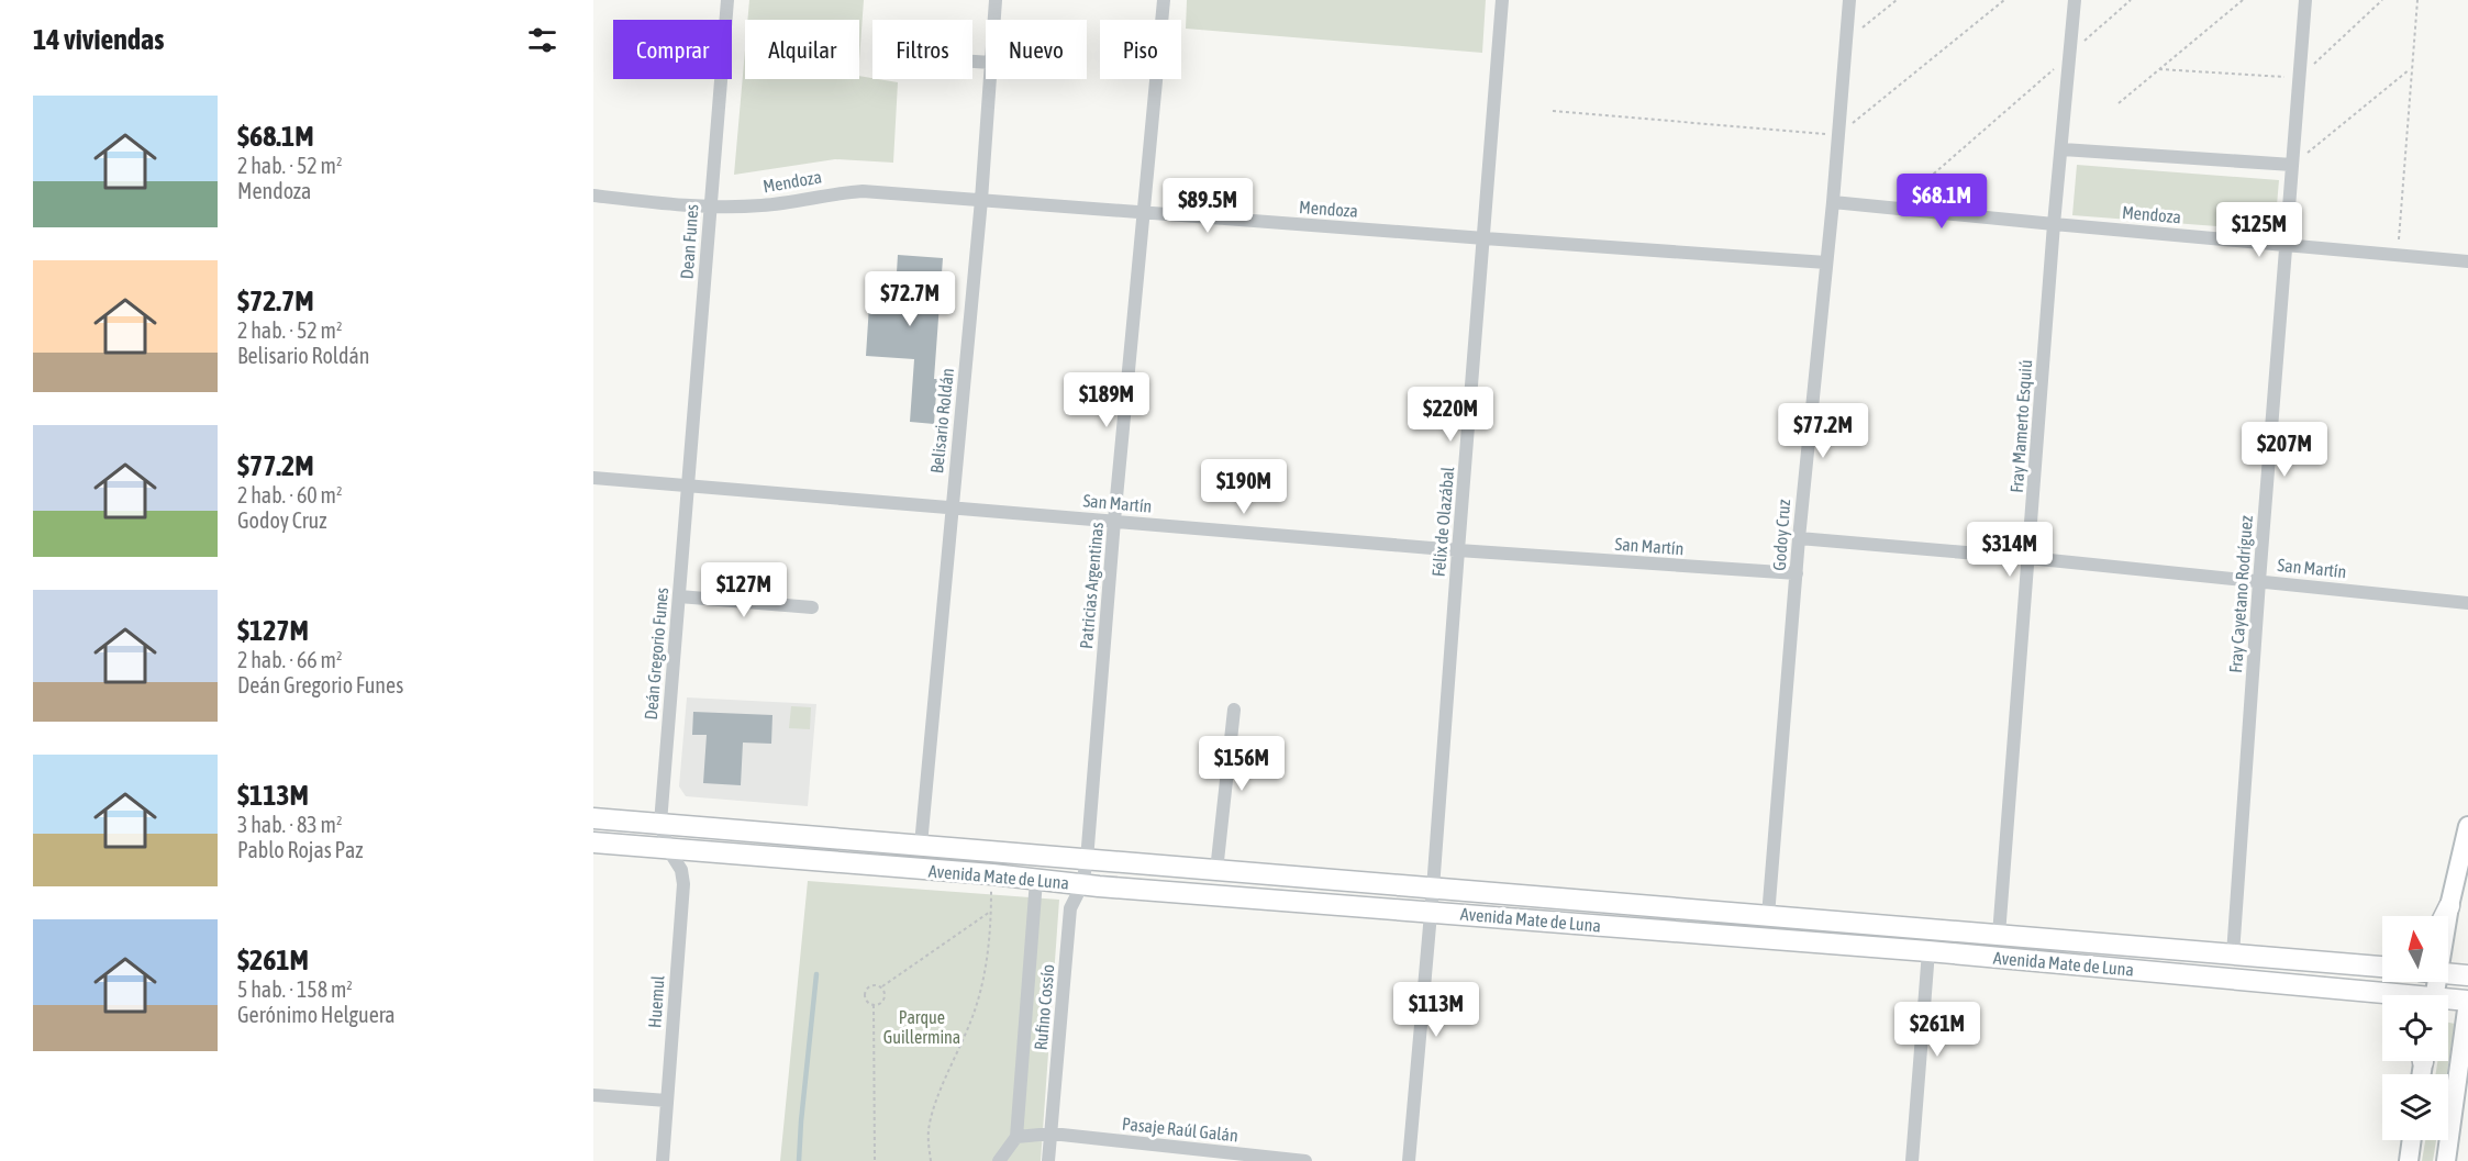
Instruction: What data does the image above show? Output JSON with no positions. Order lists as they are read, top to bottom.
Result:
{
  "streets": {
    "main road": ["Avenida Mate de Luna"],
    "street": [
      "Mendoza",
      "Dean Funes",
      "Belisario Roldán",
      "Fray Mamerto Esquiú",
      "San Martín",
      "Félix de Olazábal",
      "Godoy Cruz",
      "Patricias Argentinas",
      "Fray Cayetano Rodríguez",
      "Deán Gregorio Funes",
      "Huemul",
      "Rufino Cossío",
      "Pasaje Raúl Galán"
    ]
  },
  "crossings": [
    ["Mendoza", "Dean Funes"],
    ["Mendoza", "Belisario Roldán"],
    ["Mendoza", "Fray Mamerto Esquiú"],
    ["Mendoza", "Félix de Olazábal"],
    ["Mendoza", "Godoy Cruz"],
    ["Mendoza", "Patricias Argentinas"],
    ["Mendoza", "Fray Cayetano Rodríguez"],
    ["Dean Funes", "San Martín"],
    ["Dean Funes", "Deán Gregorio Funes"],
    ["Belisario Roldán", "San Martín"],
    ["Belisario Roldán", "Avenida Mate de Luna"],
    ["Fray Mamerto Esquiú", "San Martín"],
    ["Fray Mamerto Esquiú", "Avenida Mate de Luna"],
    ["San Martín", "Félix de Olazábal"],
    ["San Martín", "Godoy Cruz"],
    ["San Martín", "Patricias Argentinas"],
    ["San Martín", "Fray Cayetano Rodríguez"],
    ["San Martín", "Deán Gregorio Funes"],
    ["Félix de Olazábal", "Avenida Mate de Luna"],
    ["Godoy Cruz", "Avenida Mate de Luna"],
    ["Patricias Argentinas", "Avenida Mate de Luna"],
    ["Patricias Argentinas", "Rufino Cossío"],
    ["Fray Cayetano Rodríguez", "Avenida Mate de Luna"],
    ["Deán Gregorio Funes", "Avenida Mate de Luna"],
    ["Avenida Mate de Luna", "Huemul"],
    ["Avenida Mate de Luna", "Rufino Cossío"],
    ["Rufino Cossío", "Pasaje Raúl Galán"]
  ],
  "parks": ["Parque Guillermina"],
  "north": "top",
  "page": {
    "heading": "14 viviendas",
    "chip": [
      "Comprar",
      "Alquilar",
      "Filtros",
      "Nuevo",
      "Piso"
    ],
    "list": [
      {
        "name": "$68.1M",
        "note": "2 hab. · 52 m² · Mendoza"
      },
      {
        "name": "$72.7M",
        "note": "2 hab. · 52 m² · Belisario Roldán"
      },
      {
        "name": "$77.2M",
        "note": "2 hab. · 60 m² · Godoy Cruz"
      },
      {
        "name": "$127M",
        "note": "2 hab. · 66 m² · Deán Gregorio Funes"
      },
      {
        "name": "$113M",
        "note": "3 hab. · 83 m² · Pablo Rojas Paz"
      },
      {
        "name": "$261M",
        "note": "5 hab. · 158 m² · Gerónimo Helguera"
      }
    ],
    "price": [
      "$68.1M",
      "$89.5M",
      "$125M",
      "$72.7M",
      "$189M",
      "$220M",
      "$77.2M",
      "$207M",
      "$190M",
      "$314M",
      "$127M",
      "$156M",
      "$113M",
      "$261M"
    ]
  }
}
